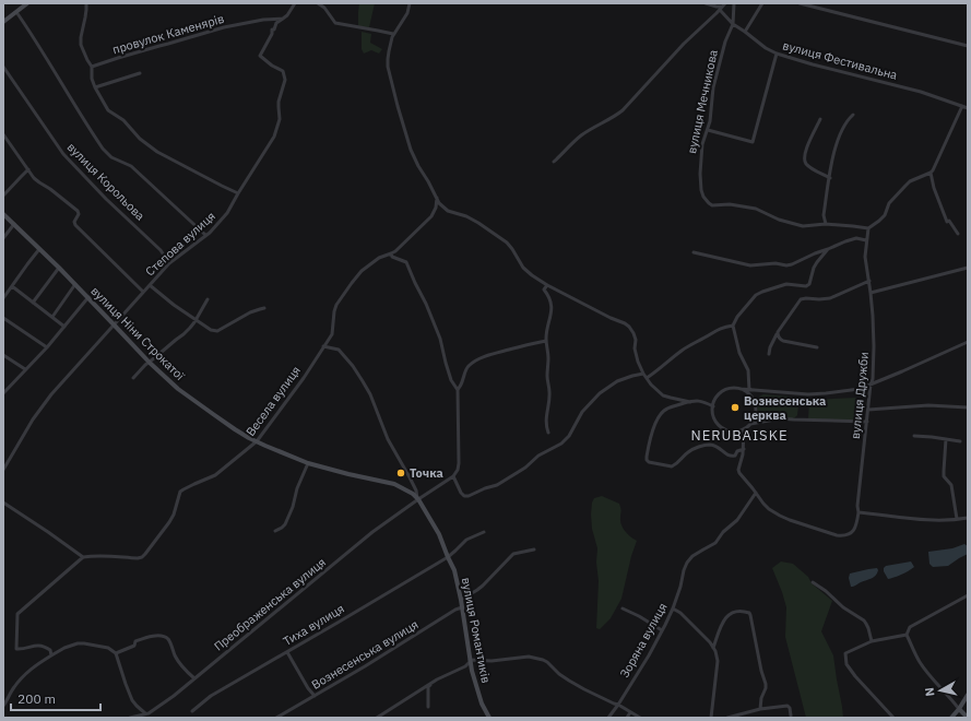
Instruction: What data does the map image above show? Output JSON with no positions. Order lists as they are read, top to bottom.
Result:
{
  "streets": {
    "street": [
      "провулок Каменярів",
      "вулиця Фестивальна",
      "вулиця Мечникова",
      "вулиця Корольова",
      "Степова вулиця",
      "вулиця Ніни Строкатої",
      "вулиця Дружби",
      "Весела вулиця",
      "Преображенська вулиця",
      "Тиха вулиця",
      "вулиця Романтиків",
      "Зоряна вулиця",
      "Вознесенська вулиця"
    ]
  },
  "crossings": [
    ["провулок Каменярів", "Степова вулиця"],
    ["вулиця Фестивальна", "вулиця Мечникова"],
    ["вулиця Мечникова", "вулиця Дружби"],
    ["вулиця Корольова", "Степова вулиця"],
    ["Степова вулиця", "вулиця Ніни Строкатої"],
    ["вулиця Ніни Строкатої", "Весела вулиця"],
    ["вулиця Ніни Строкатої", "Преображенська вулиця"],
    ["вулиця Ніни Строкатої", "вулиця Романтиків"],
    ["вулиця Дружби", "Зоряна вулиця"],
    ["Преображенська вулиця", "вулиця Романтиків"],
    ["Тиха вулиця", "вулиця Романтиків"],
    ["вулиця Романтиків", "Вознесенська вулиця"]
  ],
  "districts": ["NERUBAISKE"],
  "places": ["Вознесенська церква", "Точка"],
  "scale_bar": "200 m",
  "north": "left"
}
